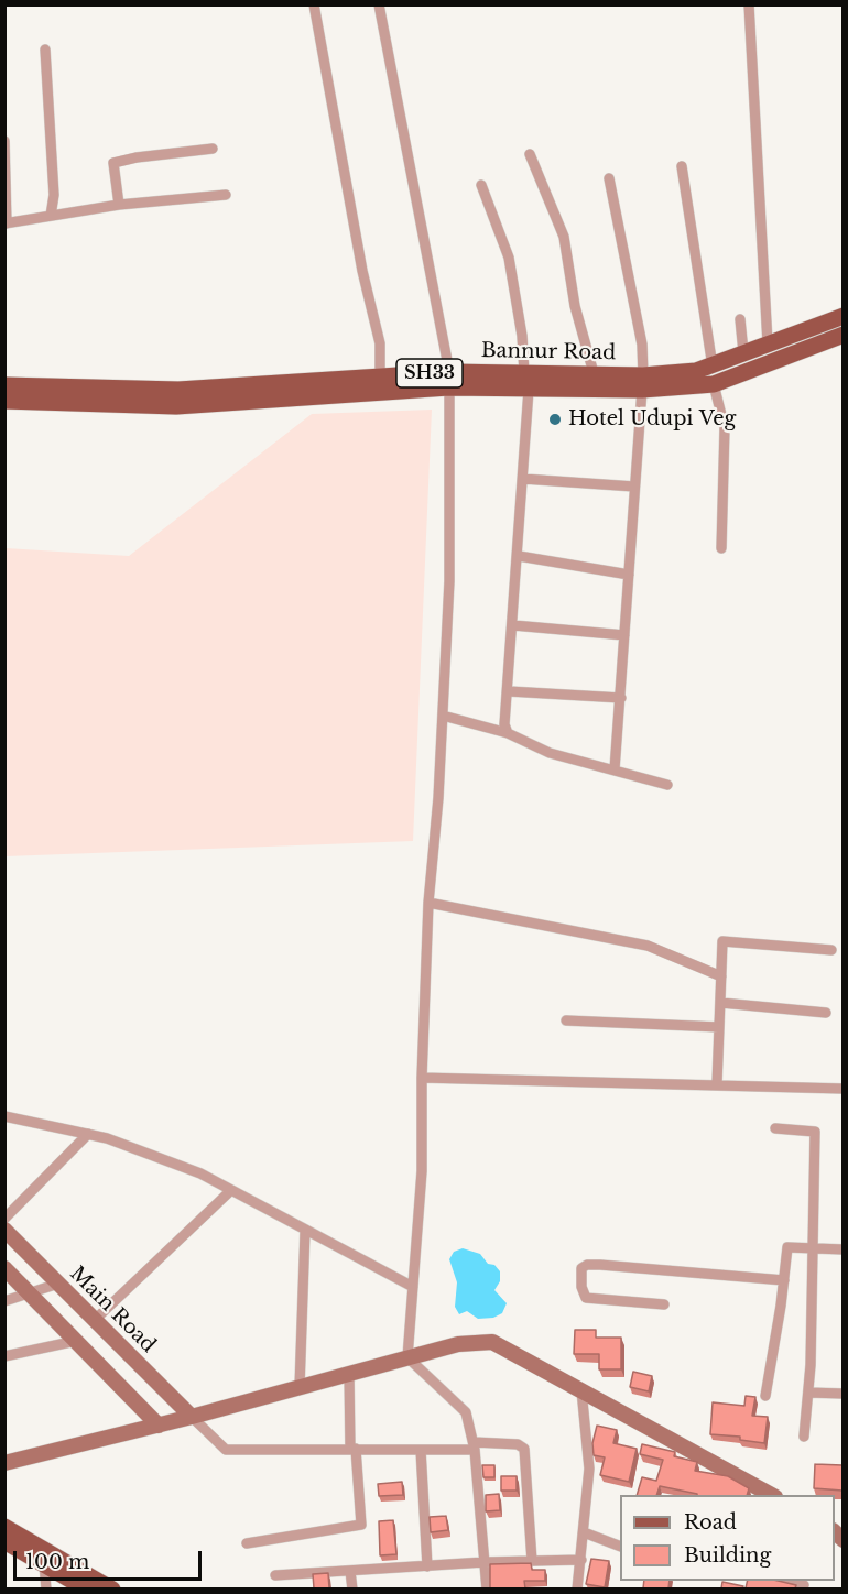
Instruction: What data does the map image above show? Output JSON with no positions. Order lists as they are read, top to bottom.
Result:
{
  "streets": {
    "main road": ["Bannur Road", "SH33"],
    "street": ["Main Road"]
  },
  "places": ["Hotel Udupi Veg"],
  "legend": ["Road", "Building"],
  "scale_bar": "100 m"
}
